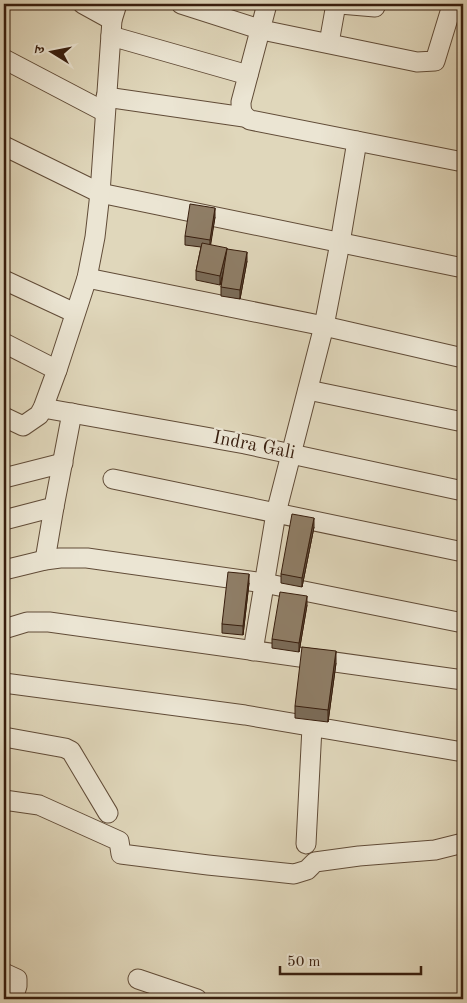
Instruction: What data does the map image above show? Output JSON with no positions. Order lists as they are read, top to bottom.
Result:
{
  "streets": {
    "street": ["Indra Gali"]
  },
  "scale_bar": "50 m",
  "north": "left"
}
